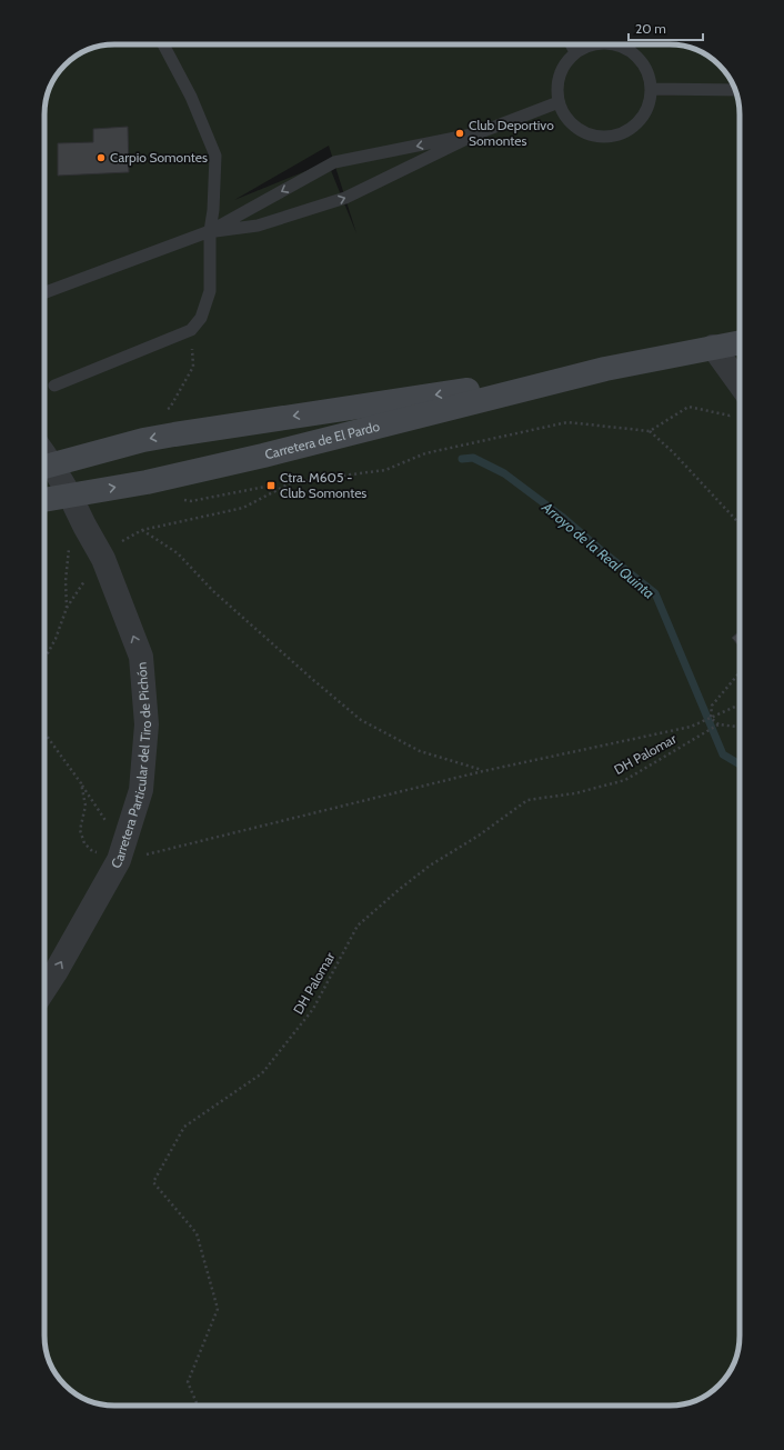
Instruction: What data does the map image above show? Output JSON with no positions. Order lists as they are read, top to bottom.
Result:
{
  "streets": {
    "street": ["Carretera de El Pardo", "Carretera Particular del Tiro de Pichón"],
    "path": ["DH Palomar"]
  },
  "crossings": [
    ["Carretera de El Pardo", "Carretera Particular del Tiro de Pichón"]
  ],
  "one_way": ["Carretera Particular del Tiro de Pichón"],
  "water": ["Arroyo de la Real Quinta"],
  "places": {
    "other": ["Club Deportivo Somontes", "Carpio Somontes"],
    "transit": ["Ctra. M605 - Club Somontes"]
  },
  "scale_bar": "20 m"
}
